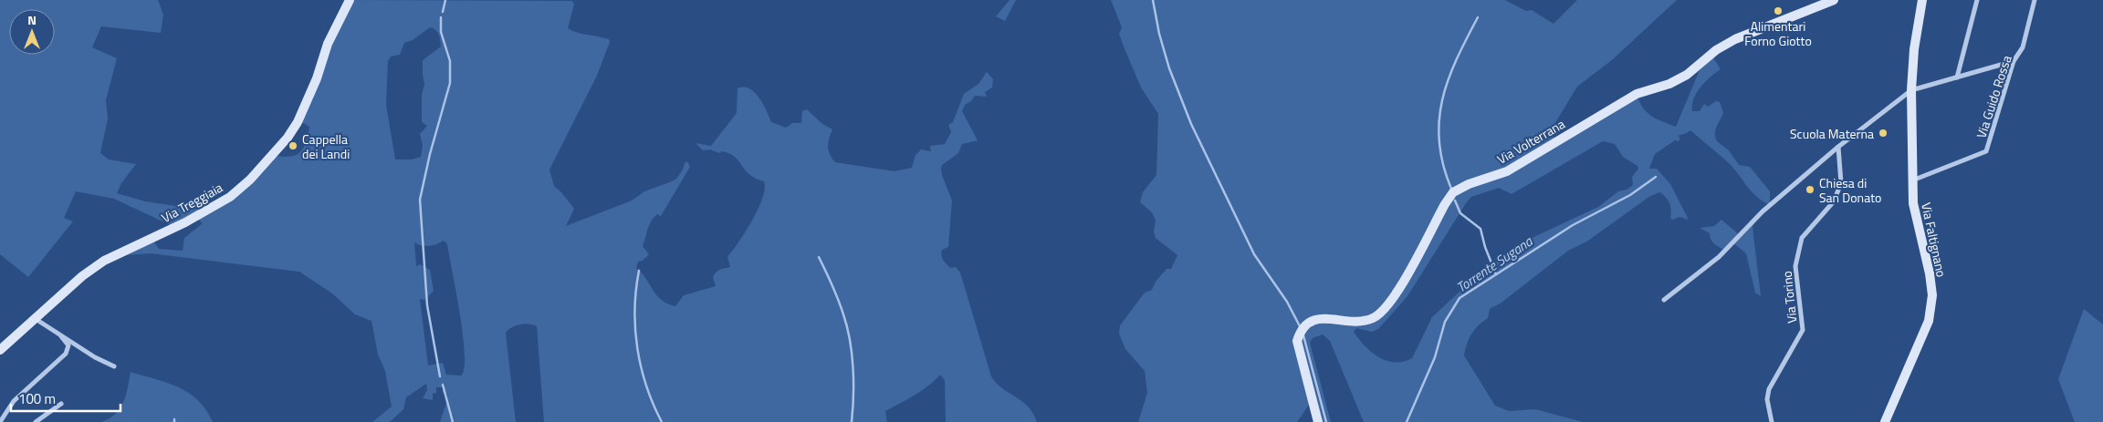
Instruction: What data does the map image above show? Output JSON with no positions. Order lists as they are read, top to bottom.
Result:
{
  "streets": {
    "street": [
      "Via Guido Rossa",
      "Via Volterrana",
      "Via Treggiaia",
      "Via Faltignano",
      "Via Torino"
    ]
  },
  "crossings": [
    ["Via Guido Rossa", "Via Faltignano"]
  ],
  "water": ["Torrente Sugana"],
  "places": [
    "Alimentari Forno Giotto",
    "Scuola Materna",
    "Cappella dei Landi",
    "Chiesa di San Donato"
  ],
  "scale_bar": "100 m",
  "north": "top"
}
